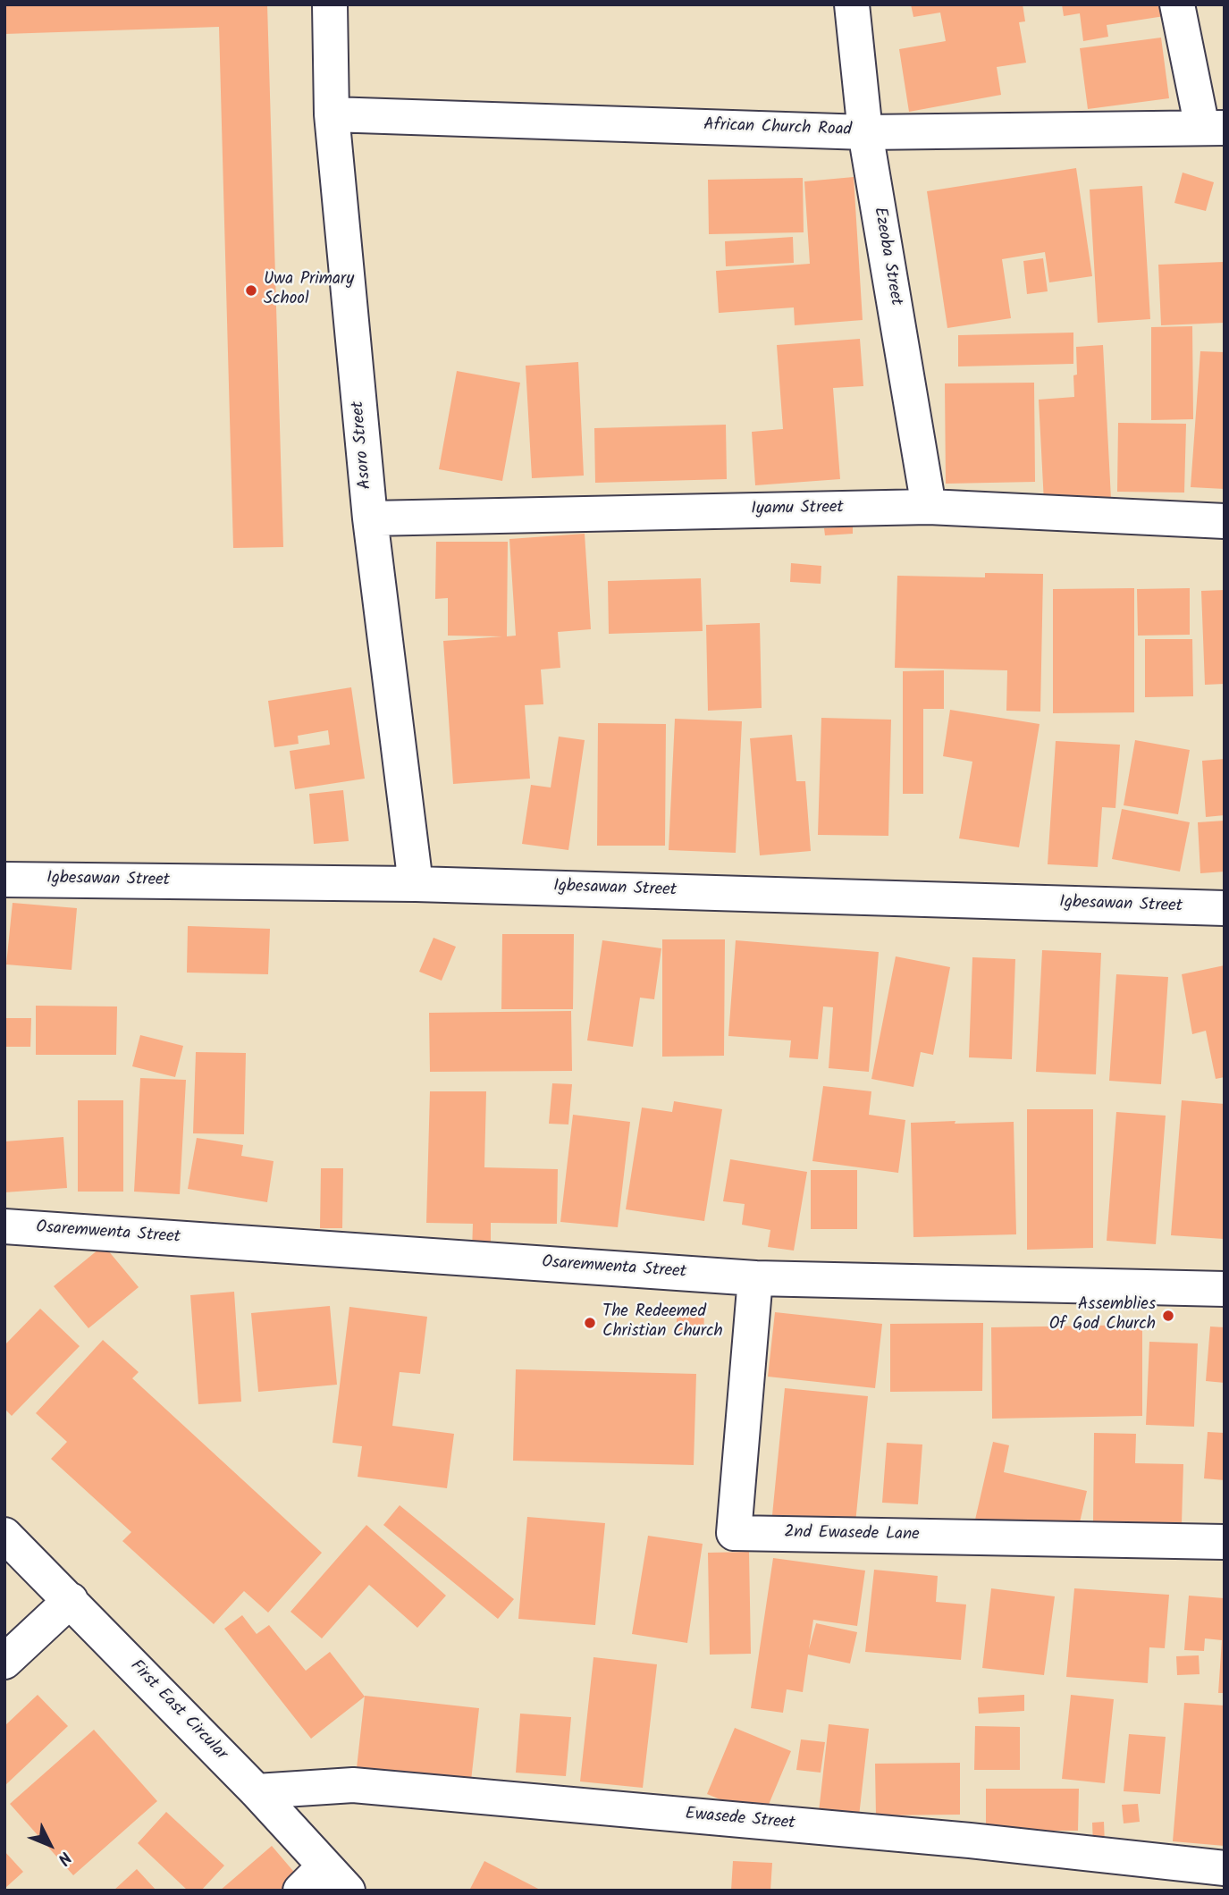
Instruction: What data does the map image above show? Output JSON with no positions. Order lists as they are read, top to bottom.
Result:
{
  "streets": {
    "street": [
      "African Church Road",
      "Ezeoba Street",
      "Asoro Street",
      "Iyamu Street",
      "Igbesawan Street",
      "Osaremwenta Street",
      "2nd Ewasede Lane",
      "First East Circular",
      "Ewasede Street"
    ]
  },
  "crossings": [
    ["African Church Road", "Ezeoba Street"],
    ["African Church Road", "Asoro Street"],
    ["Ezeoba Street", "Iyamu Street"],
    ["Asoro Street", "Iyamu Street"],
    ["Asoro Street", "Igbesawan Street"],
    ["Osaremwenta Street", "2nd Ewasede Lane"],
    ["First East Circular", "Ewasede Street"]
  ],
  "places": ["Uwa Primary School", "Assemblies Of God Church", "The Redeemed Christian Church"],
  "north": "bottom right"
}
